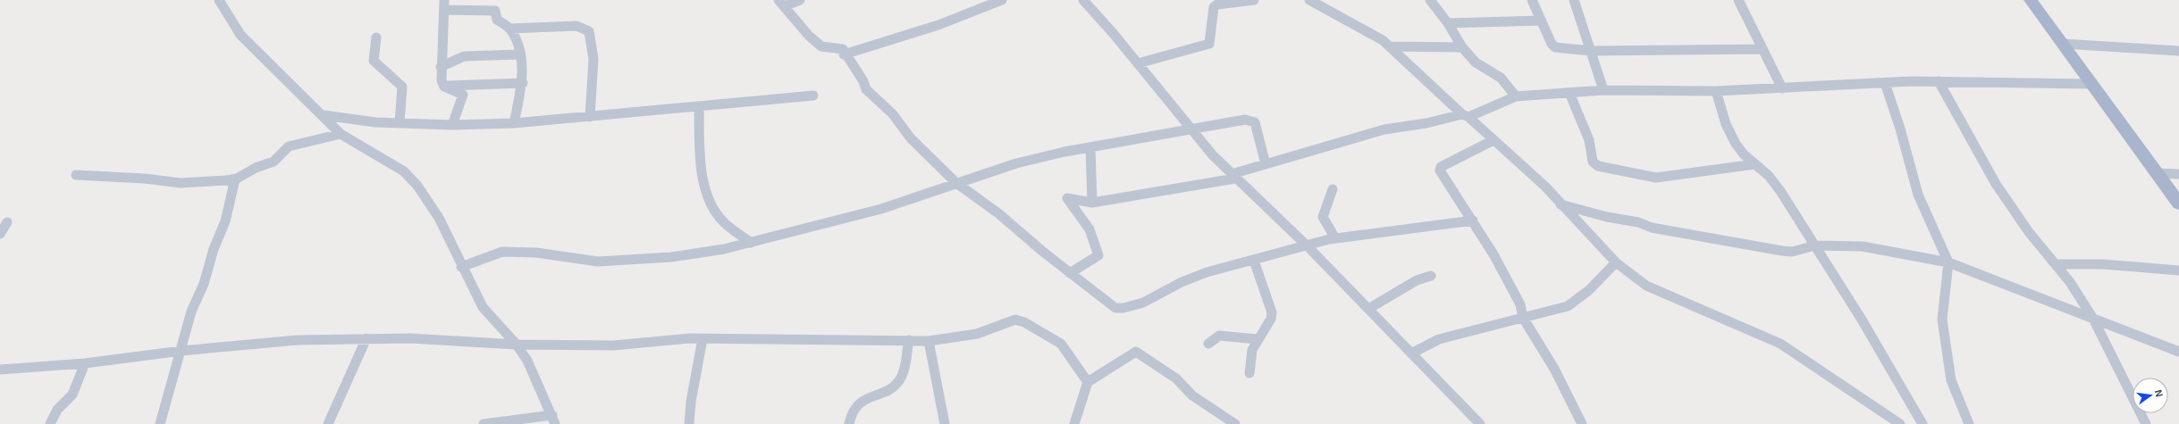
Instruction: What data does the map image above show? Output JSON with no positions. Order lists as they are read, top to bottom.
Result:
{
  "north": "right"
}
